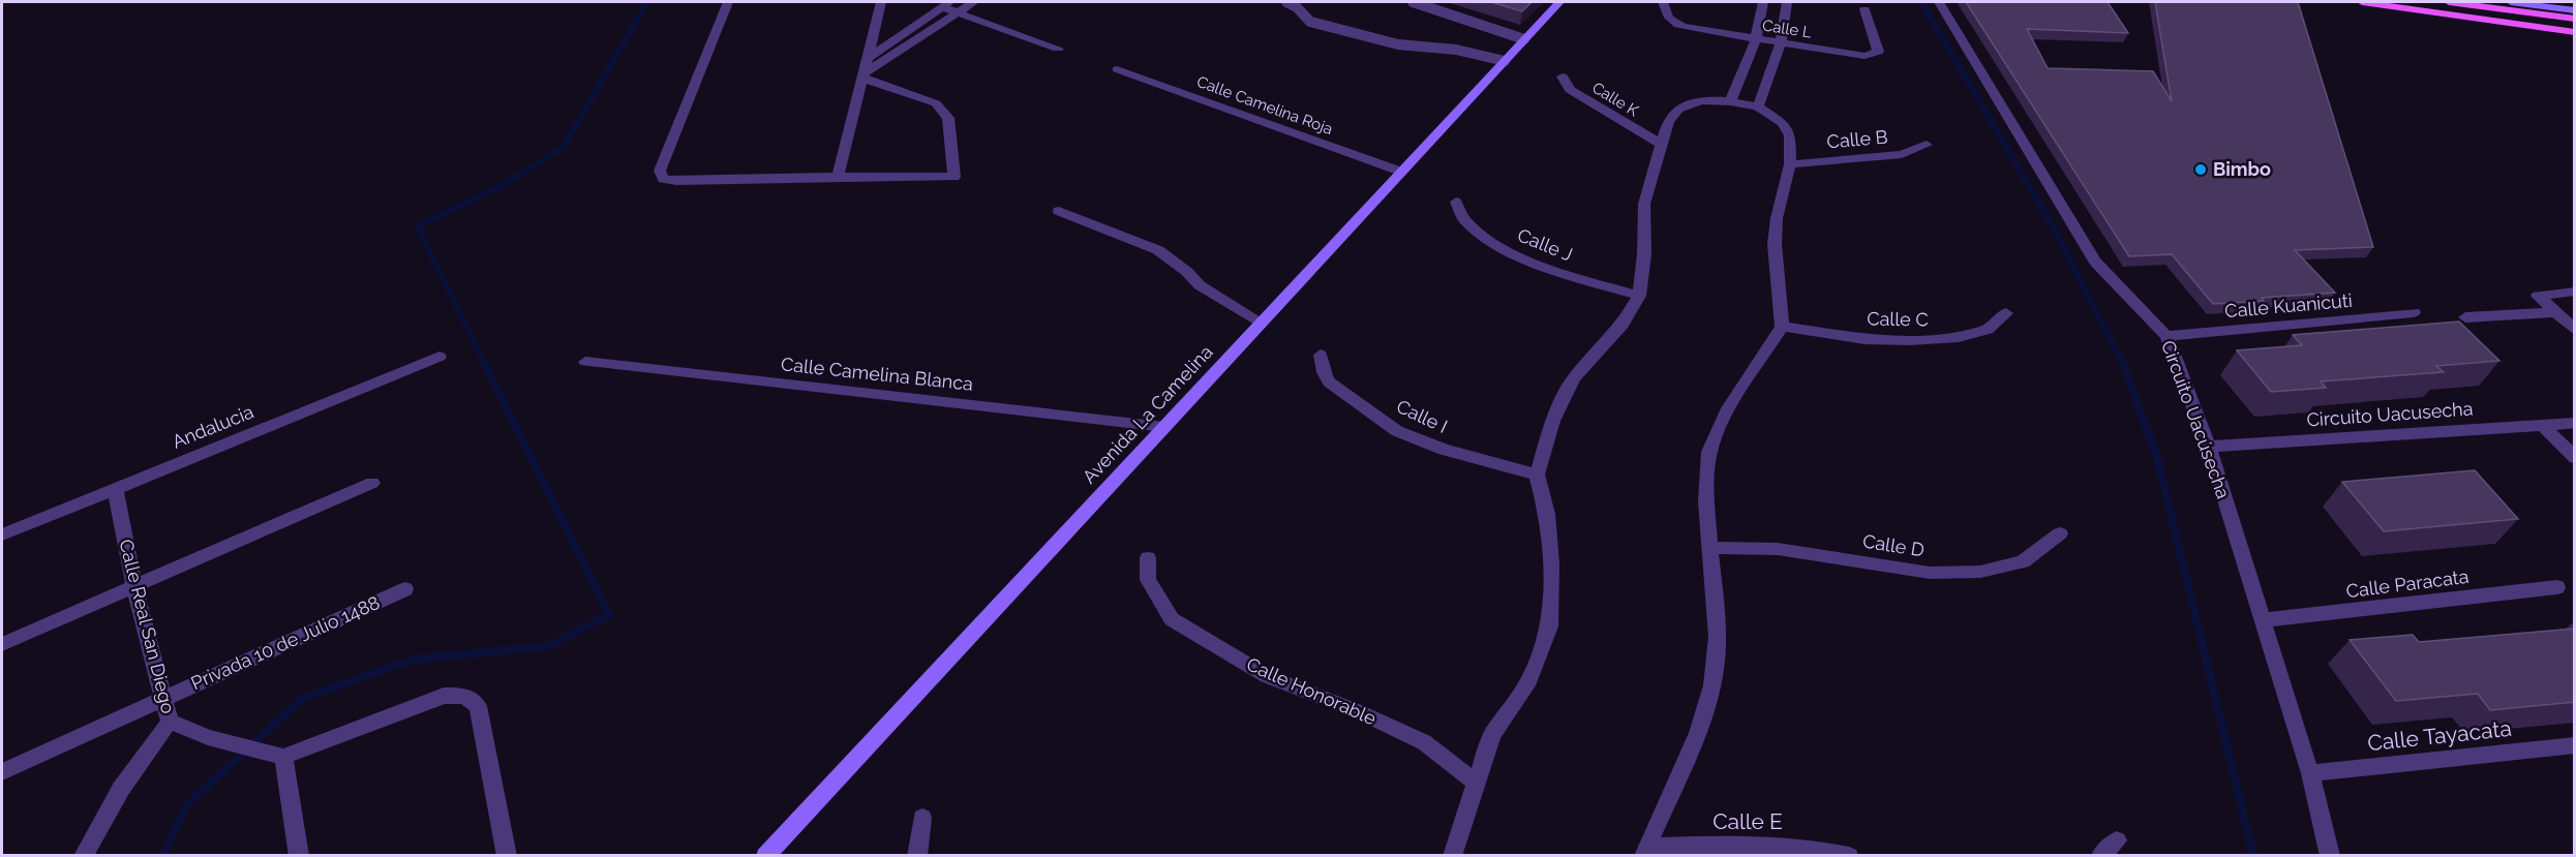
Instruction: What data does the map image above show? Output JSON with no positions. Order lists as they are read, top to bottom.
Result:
{
  "streets": {
    "street": [
      "Calle L",
      "Calle K",
      "Calle Camelina Roja",
      "Calle B",
      "Calle J",
      "Calle Kuanicuti",
      "Calle C",
      "Calle Camelina Blanca",
      "Avenida La Camelina",
      "Circuito Uacusecha",
      "Calle I",
      "Circuito Uacúsecha",
      "Andalucia",
      "Calle D",
      "Calle Paracata",
      "Calle Real San Diego",
      "Privada 10 de Julio 1488",
      "Calle Honorable",
      "Calle Tayacata",
      "Calle E"
    ]
  },
  "crossings": [
    ["Calle Camelina Roja", "Avenida La Camelina"],
    ["Calle Kuanicuti", "Circuito Uacúsecha"],
    ["Calle Camelina Blanca", "Avenida La Camelina"],
    ["Circuito Uacusecha", "Circuito Uacúsecha"],
    ["Circuito Uacúsecha", "Calle Paracata"],
    ["Circuito Uacúsecha", "Calle Tayacata"],
    ["Andalucia", "Calle Real San Diego"],
    ["Calle Real San Diego", "Privada 10 de Julio 1488"]
  ],
  "places": ["Bimbo"]
}
